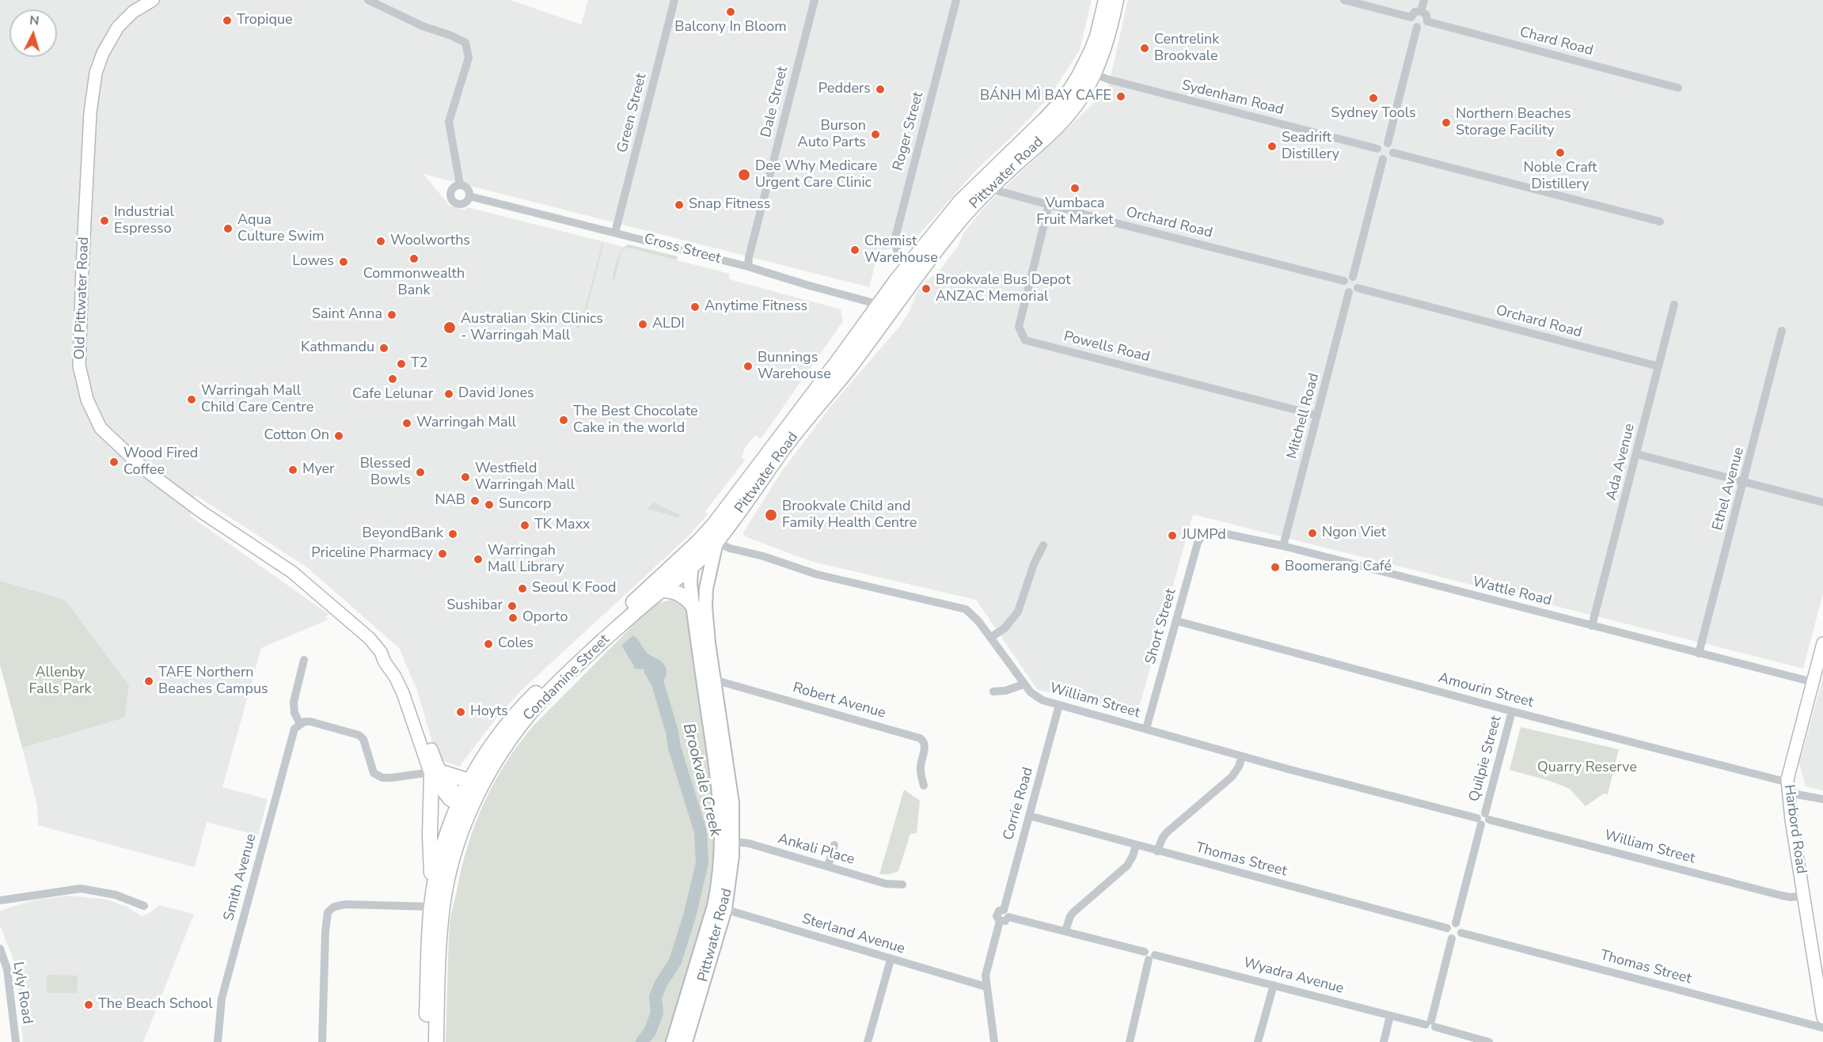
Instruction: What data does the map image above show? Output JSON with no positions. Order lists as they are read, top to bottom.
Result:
{
  "streets": {
    "highway": ["Pittwater Road", "Condamine Street"],
    "street": [
      "Chard Road",
      "Sydenham Road",
      "Dale Street",
      "Green Street",
      "Roger Street",
      "Orchard Road",
      "Cross Street",
      "Old Pittwater Road",
      "Powells Road",
      "Mitchell Road",
      "Ada Avenue",
      "Ethel Avenue",
      "Wattle Road",
      "Short Street",
      "Amourin Street",
      "Robert Avenue",
      "William Street",
      "Quilpie Street",
      "Corrie Road",
      "Harbord Road",
      "Ankali Place",
      "Thomas Street",
      "Smith Avenue",
      "Sterland Avenue",
      "Wyadra Avenue",
      "Lyly Road"
    ]
  },
  "crossings": [
    ["Sydenham Road", "Pittwater Road"],
    ["Dale Street", "Cross Street"],
    ["Green Street", "Cross Street"],
    ["Roger Street", "Pittwater Road"],
    ["Pittwater Road", "Orchard Road"],
    ["Pittwater Road", "Cross Street"],
    ["Pittwater Road", "Condamine Street"],
    ["Pittwater Road", "Robert Avenue"],
    ["Pittwater Road", "William Street"],
    ["Pittwater Road", "Ankali Place"],
    ["Pittwater Road", "Sterland Avenue"],
    ["Orchard Road", "Powells Road"],
    ["Orchard Road", "Mitchell Road"],
    ["Orchard Road", "Ada Avenue"],
    ["Old Pittwater Road", "Condamine Street"],
    ["Powells Road", "Mitchell Road"],
    ["Mitchell Road", "Wattle Road"],
    ["Ada Avenue", "Wattle Road"],
    ["Ethel Avenue", "Wattle Road"],
    ["Wattle Road", "Short Street"],
    ["Wattle Road", "Harbord Road"],
    ["Short Street", "Amourin Street"],
    ["Short Street", "William Street"],
    ["Condamine Street", "William Street"],
    ["Amourin Street", "Quilpie Street"],
    ["Amourin Street", "Harbord Road"],
    ["William Street", "Quilpie Street"],
    ["William Street", "Corrie Road"],
    ["William Street", "Harbord Road"],
    ["Quilpie Street", "Thomas Street"],
    ["Corrie Road", "Thomas Street"],
    ["Corrie Road", "Sterland Avenue"],
    ["Corrie Road", "Wyadra Avenue"]
  ],
  "water": ["Brookvale Creek"],
  "parks": ["Allenby Falls Park", "Quarry Reserve"],
  "places": [
    "Balcony In Bloom",
    "Tropique",
    "Centrelink Brookvale",
    "Pedders",
    "BÁNH MÌ BAY CAFE",
    "Sydney Tools",
    "Northern Beaches Storage Facility",
    "Burson Auto Parts",
    "Seadrift Distillery",
    "Noble Craft Distillery",
    "Dee Why Medicare Urgent Care Clinic",
    "Vumbaca Fruit Market",
    "Snap Fitness",
    "Industrial Espresso",
    "Aqua Culture Swim",
    "Woolworths",
    "Chemist Warehouse",
    "Commonwealth Bank",
    "Lowes",
    "Brookvale Bus Depot ANZAC Memorial",
    "Anytime Fitness",
    "Saint Anna",
    "ALDI",
    "Australian Skin Clinics - Warringah Mall",
    "Kathmandu",
    "T2",
    "Bunnings Warehouse",
    "Cafe Lelunar",
    "David Jones",
    "Warringah Mall Child Care Centre",
    "The Best Chocolate Cake in the world",
    "Warringah Mall",
    "Cotton On",
    "Wood Fired Coffee",
    "Myer",
    "Blessed Bowls",
    "Westfield Warringah Mall",
    "NAB",
    "Suncorp",
    "Brookvale Child and Family Health Centre",
    "TK Maxx",
    "Ngon Viet",
    "BeyondBank",
    "JUMPd",
    "Priceline Pharmacy",
    "Warringah Mall Library",
    "Boomerang Café",
    "Seoul K Food",
    "Sushibar",
    "Oporto",
    "Coles",
    "TAFE Northern Beaches Campus",
    "Hoyts",
    "The Beach School"
  ],
  "north": "top"
}
